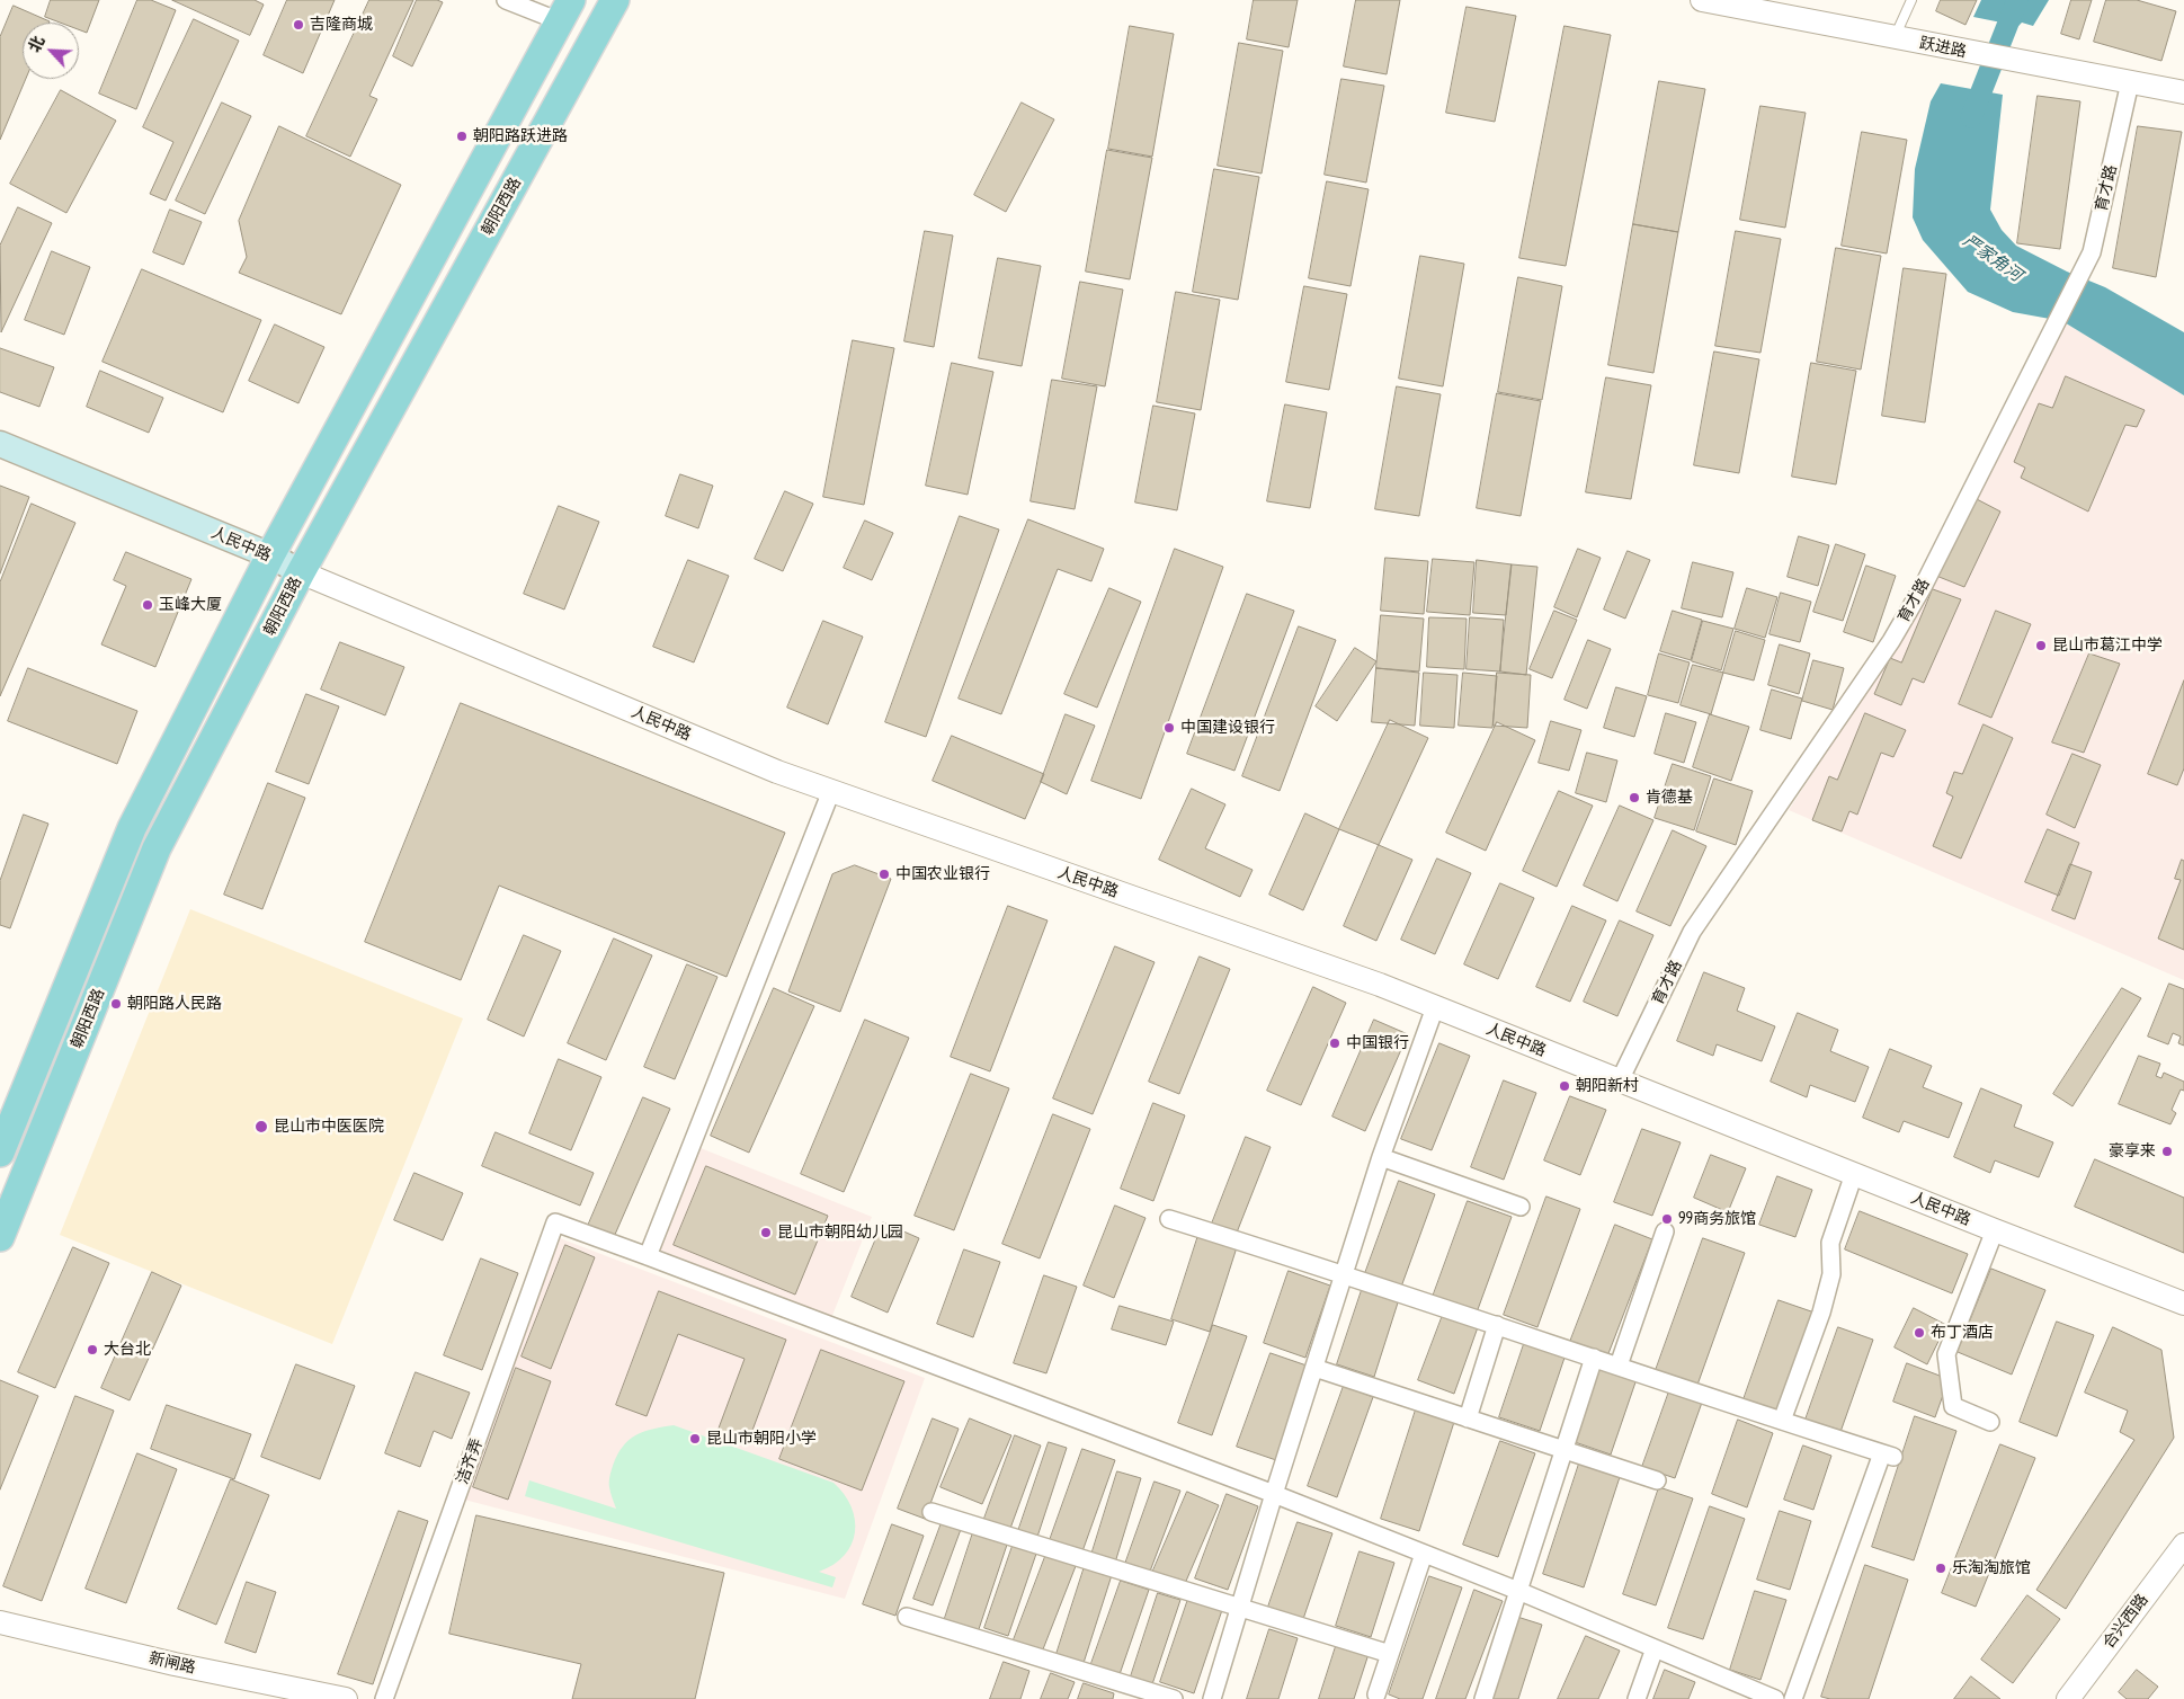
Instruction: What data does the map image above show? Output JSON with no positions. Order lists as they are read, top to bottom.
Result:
{
  "streets": {
    "main road": ["朝阳西路", "人民中路"],
    "street": [
      "跃进路",
      "育才路",
      "洁齐弄",
      "合兴西路",
      "新闸路"
    ]
  },
  "crossings": [
    ["跃进路", "育才路"],
    ["育才路", "人民中路"],
    ["朝阳西路", "人民中路"]
  ],
  "water": ["严家角河"],
  "places": [
    "吉隆商城",
    "朝阳路跃进路",
    "玉峰大厦",
    "昆山市葛江中学",
    "中国建设银行",
    "肯德基",
    "中国农业银行",
    "朝阳路人民路",
    "中国银行",
    "朝阳新村",
    "昆山市中医医院",
    "豪享来",
    "99商务旅馆",
    "昆山市朝阳幼儿园",
    "布丁酒店",
    "大台北",
    "昆山市朝阳小学",
    "乐淘淘旅馆"
  ],
  "north": "top left"
}
